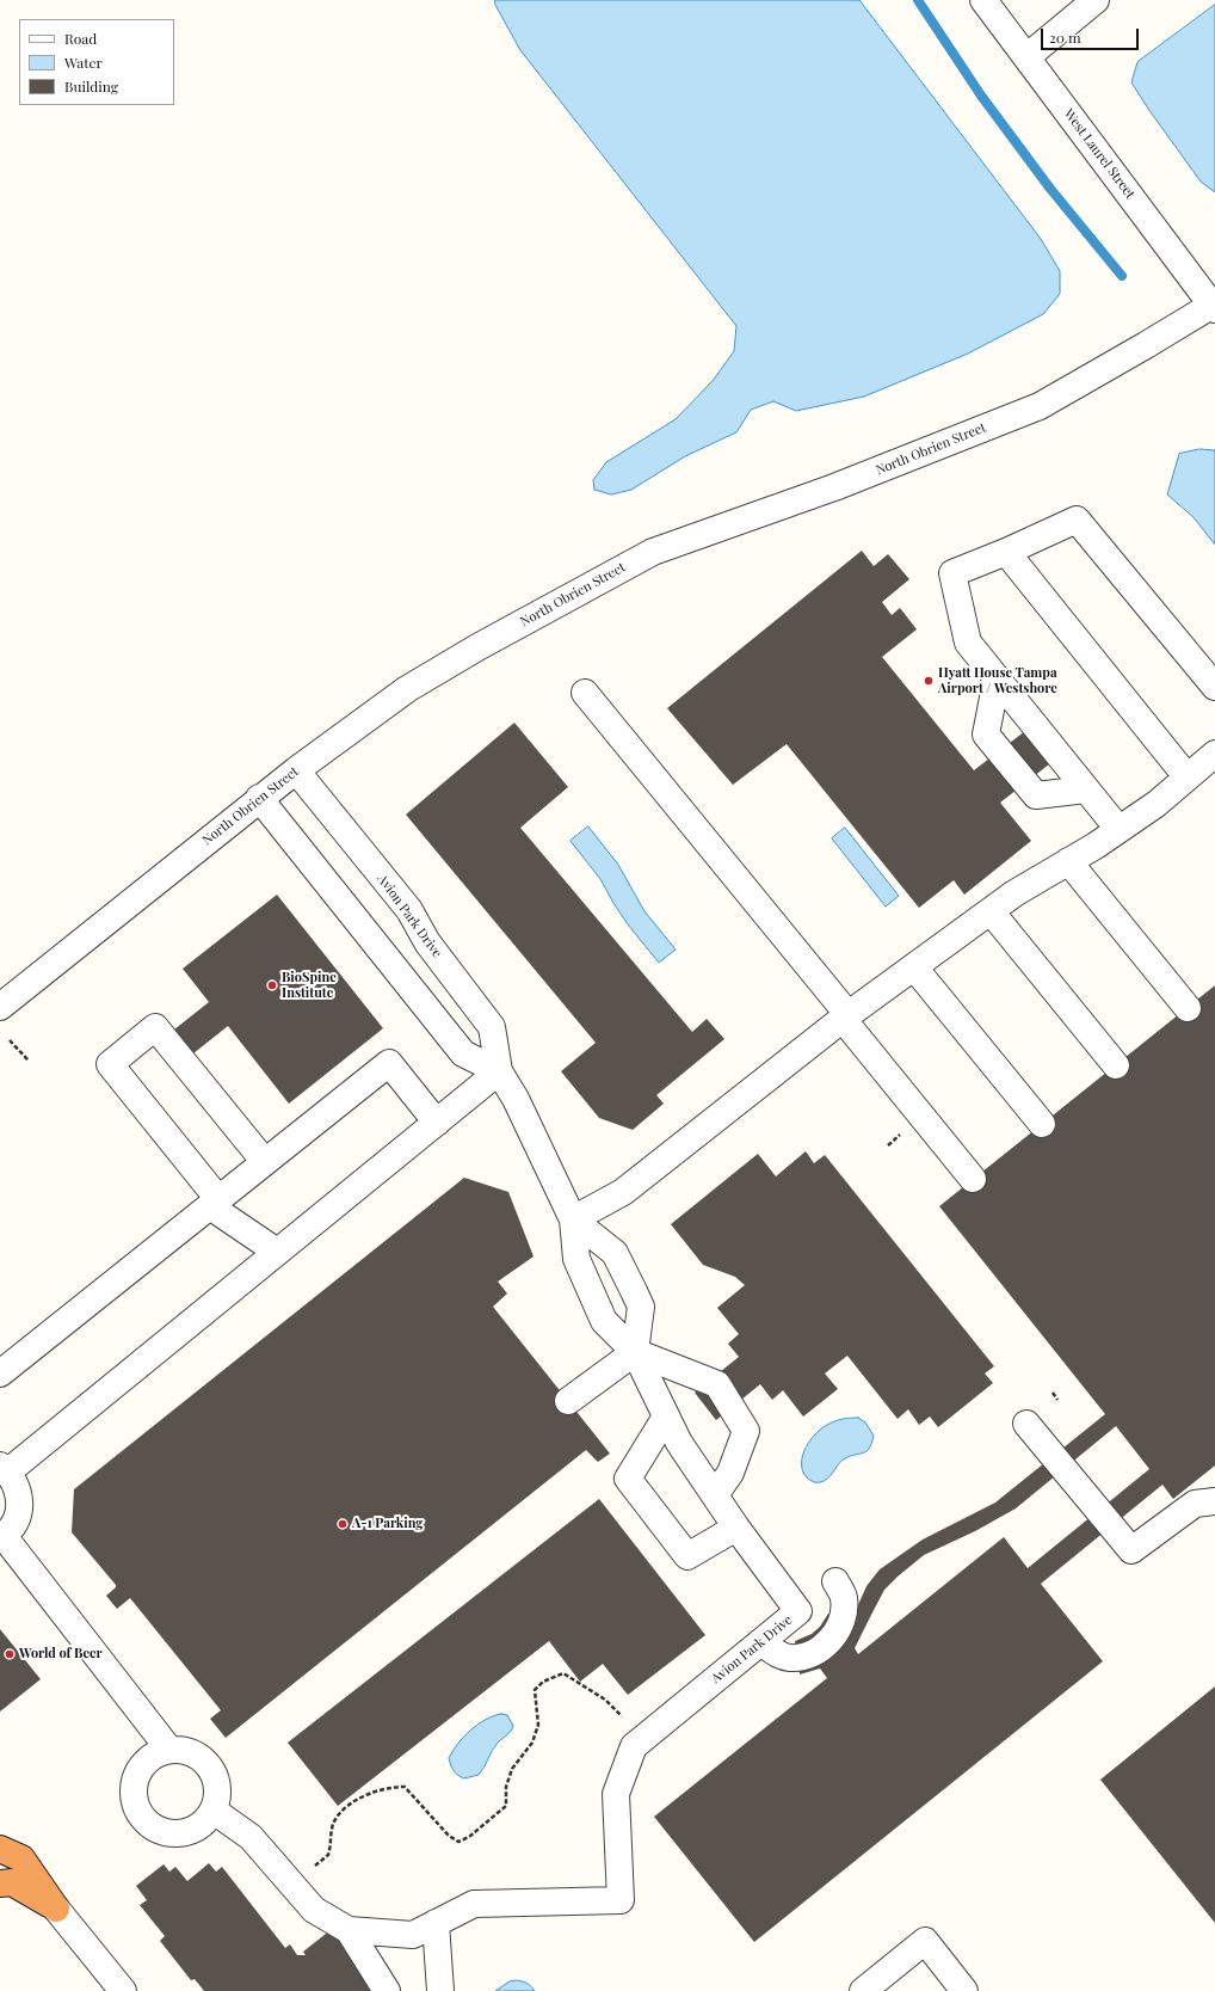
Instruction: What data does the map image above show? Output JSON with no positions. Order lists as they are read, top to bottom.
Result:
{
  "streets": {
    "street": ["West Laurel Street", "North Obrien Street", "Avion Park Drive"]
  },
  "crossings": [
    ["West Laurel Street", "North Obrien Street"],
    ["North Obrien Street", "Avion Park Drive"]
  ],
  "places": [
    "Hyatt House Tampa Airport / Westshore",
    "BioSpine Institute",
    "A-1 Parking",
    "World of Beer"
  ],
  "legend": ["Road", "Water", "Building"],
  "scale_bar": "20 m"
}
